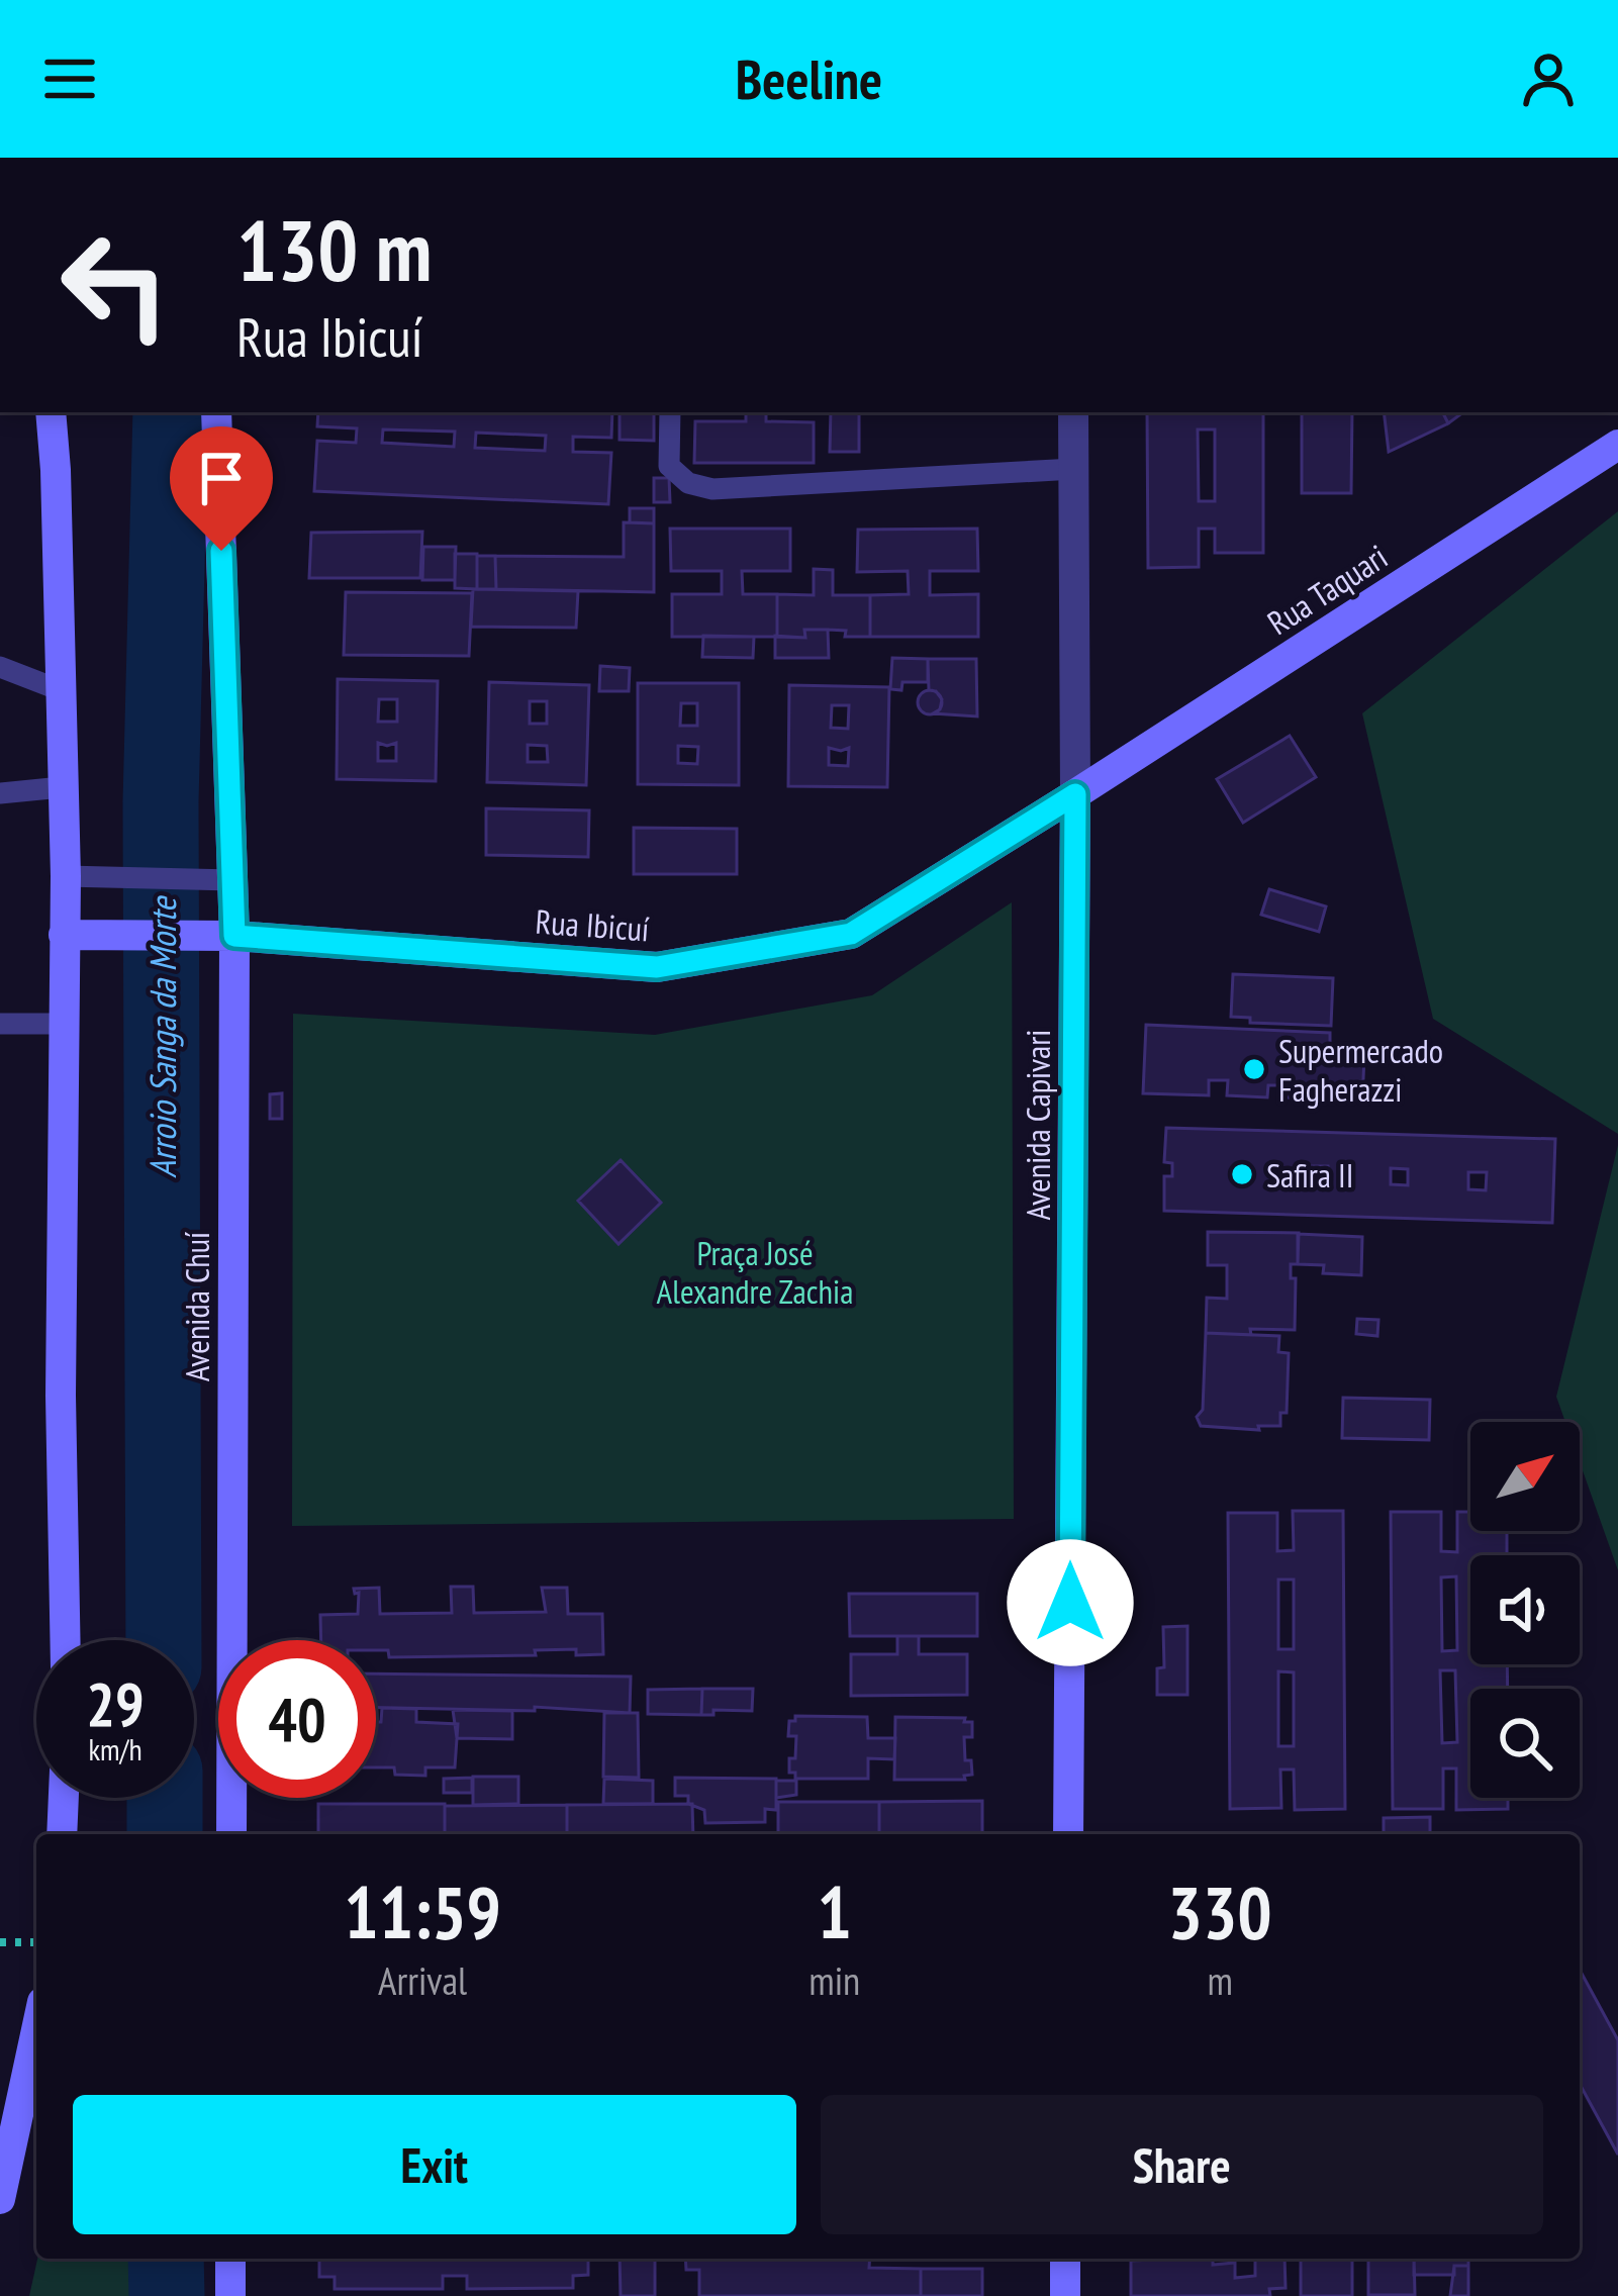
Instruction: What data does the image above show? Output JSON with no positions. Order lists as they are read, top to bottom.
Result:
{
  "streets": {
    "main road": [
      "Rua Taquari",
      "Rua Ibicuí",
      "Avenida Capivari",
      "Avenida Chuí"
    ]
  },
  "crossings": [
    ["Rua Taquari", "Rua Ibicuí"],
    ["Rua Taquari", "Avenida Capivari"],
    ["Rua Ibicuí", "Avenida Capivari"],
    ["Rua Ibicuí", "Avenida Chuí"]
  ],
  "water": ["Arroio Sanga da Morte"],
  "parks": ["Praça José Alexandre Zachia"],
  "places": ["Supermercado Fagherazzi", "Safira II"],
  "north": "top right",
  "page": {
    "header": "Beeline",
    "turn": ["130 m", "Rua Ibicuí"],
    "speed": "29 km/h",
    "limit": "40",
    "eta": [
      "11:59",
      "Arrival",
      "1",
      "min",
      "330",
      "m"
    ],
    "buttons": ["Exit", "Share"]
  }
}
